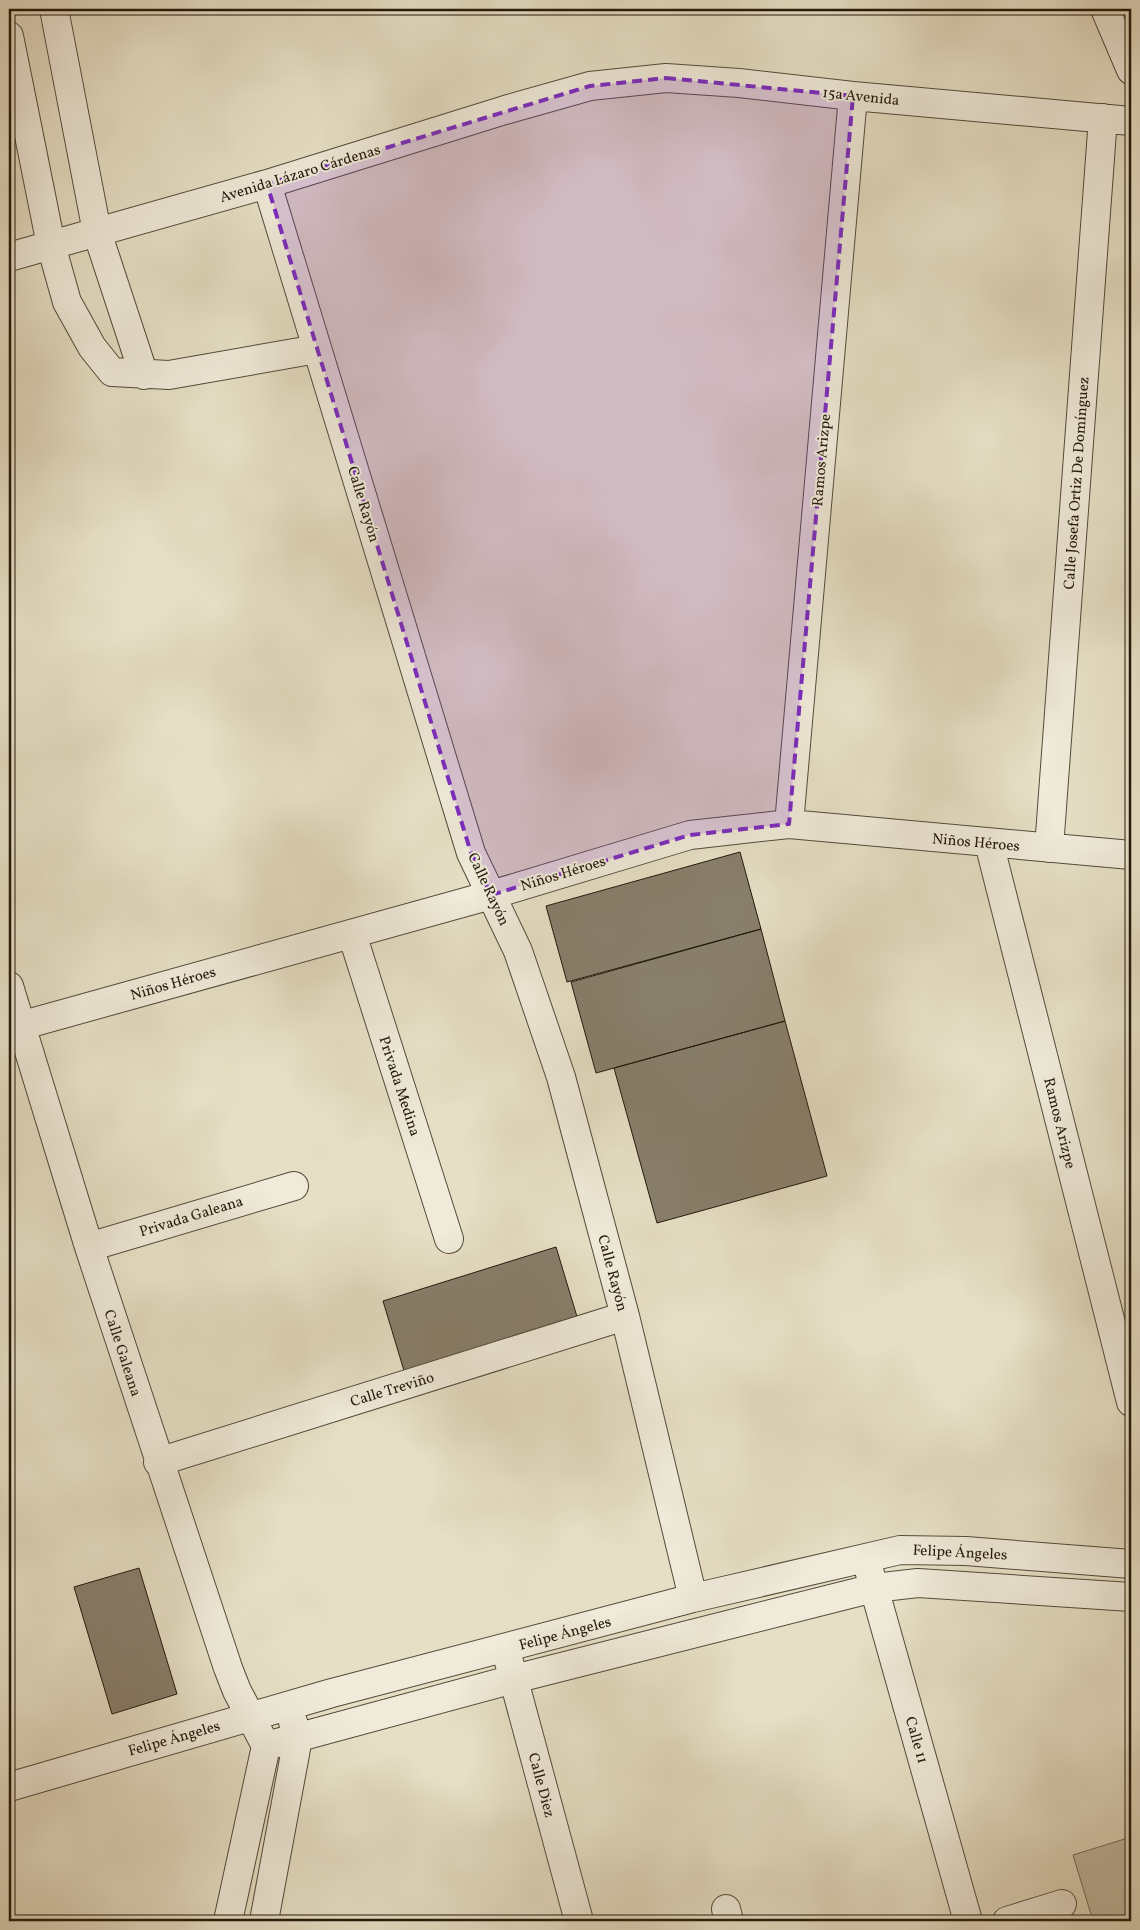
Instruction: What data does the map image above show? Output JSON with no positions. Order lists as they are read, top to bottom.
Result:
{
  "streets": {
    "street": [
      "15a Avenida",
      "Avenida Lázaro Cárdenas",
      "Ramos Arizpe",
      "Calle Josefa Ortiz De Domínguez",
      "Calle Rayón",
      "Niños Héroes",
      "Privada Medina",
      "Privada Galeana",
      "Calle Galeana",
      "Calle Treviño",
      "Felipe Ángeles",
      "Calle 11",
      "Calle Diez"
    ]
  },
  "crossings": [
    ["15a Avenida", "Avenida Lázaro Cárdenas"],
    ["15a Avenida", "Ramos Arizpe"],
    ["15a Avenida", "Calle Josefa Ortiz De Domínguez"],
    ["Avenida Lázaro Cárdenas", "Calle Rayón"],
    ["Ramos Arizpe", "Niños Héroes"],
    ["Calle Josefa Ortiz De Domínguez", "Niños Héroes"],
    ["Calle Rayón", "Niños Héroes"],
    ["Calle Rayón", "Calle Treviño"],
    ["Calle Rayón", "Felipe Ángeles"],
    ["Niños Héroes", "Privada Medina"],
    ["Niños Héroes", "Calle Galeana"],
    ["Privada Galeana", "Calle Galeana"],
    ["Calle Galeana", "Calle Treviño"],
    ["Calle Galeana", "Felipe Ángeles"],
    ["Felipe Ángeles", "Calle 11"],
    ["Felipe Ángeles", "Calle Diez"]
  ]
}
